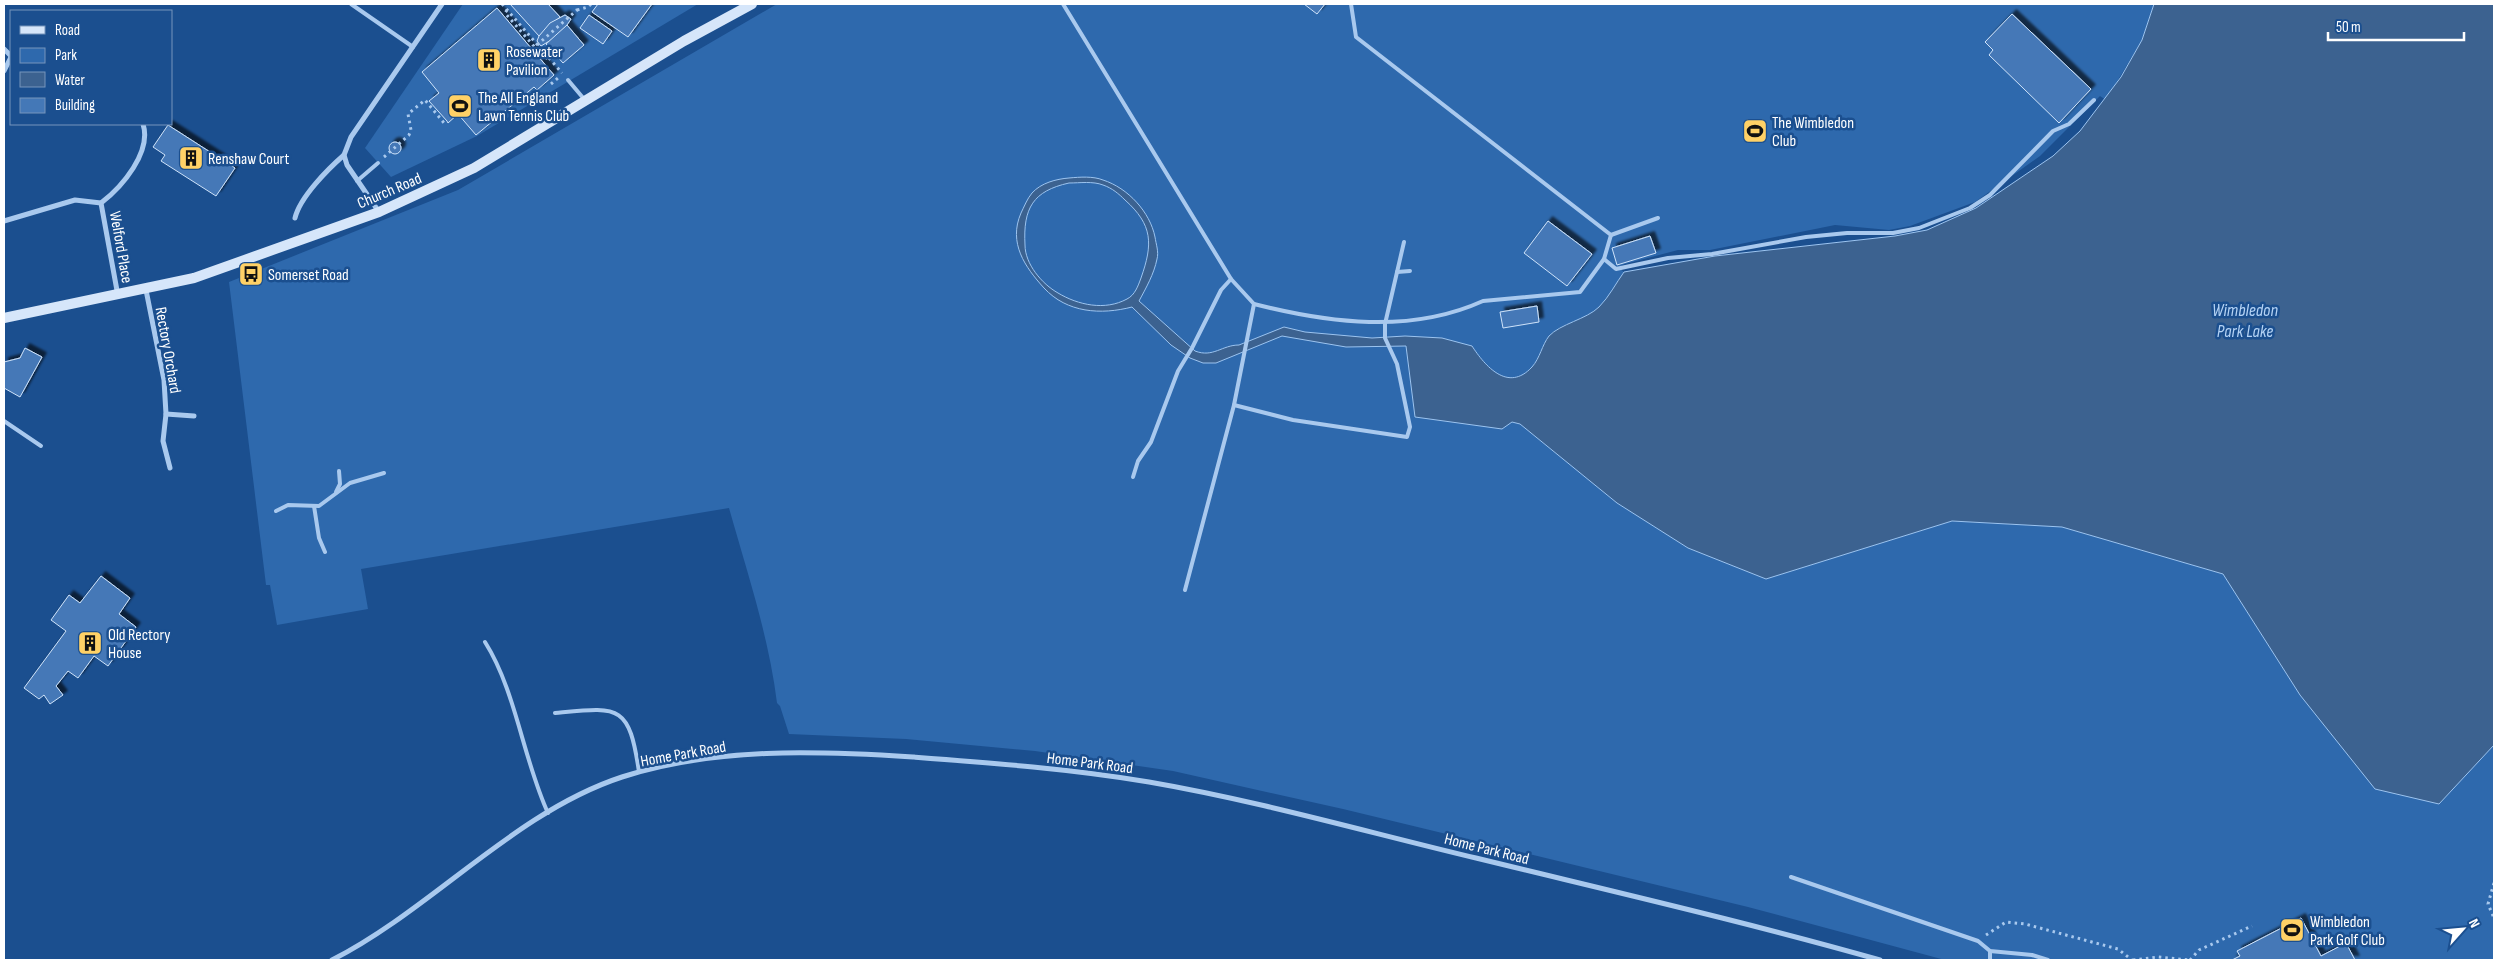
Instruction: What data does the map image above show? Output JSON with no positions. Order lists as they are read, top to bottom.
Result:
{
  "streets": {
    "street": [
      "Church Road",
      "Welford Place",
      "Rectory Orchard",
      "Home Park Road"
    ]
  },
  "crossings": [
    ["Church Road", "Welford Place"],
    ["Church Road", "Rectory Orchard"]
  ],
  "water": ["Wimbledon Park Lake"],
  "places": {
    "building": ["Rosewater Pavilion", "Renshaw Court", "Old Rectory House"],
    "sports": ["The All England Lawn Tennis Club", "The Wimbledon Club", "Wimbledon Park Golf Club"],
    "bus stop": ["Somerset Road"]
  },
  "legend": [
    "Road",
    "Park",
    "Water",
    "Building"
  ],
  "scale_bar": "50 m",
  "north": "top right"
}
